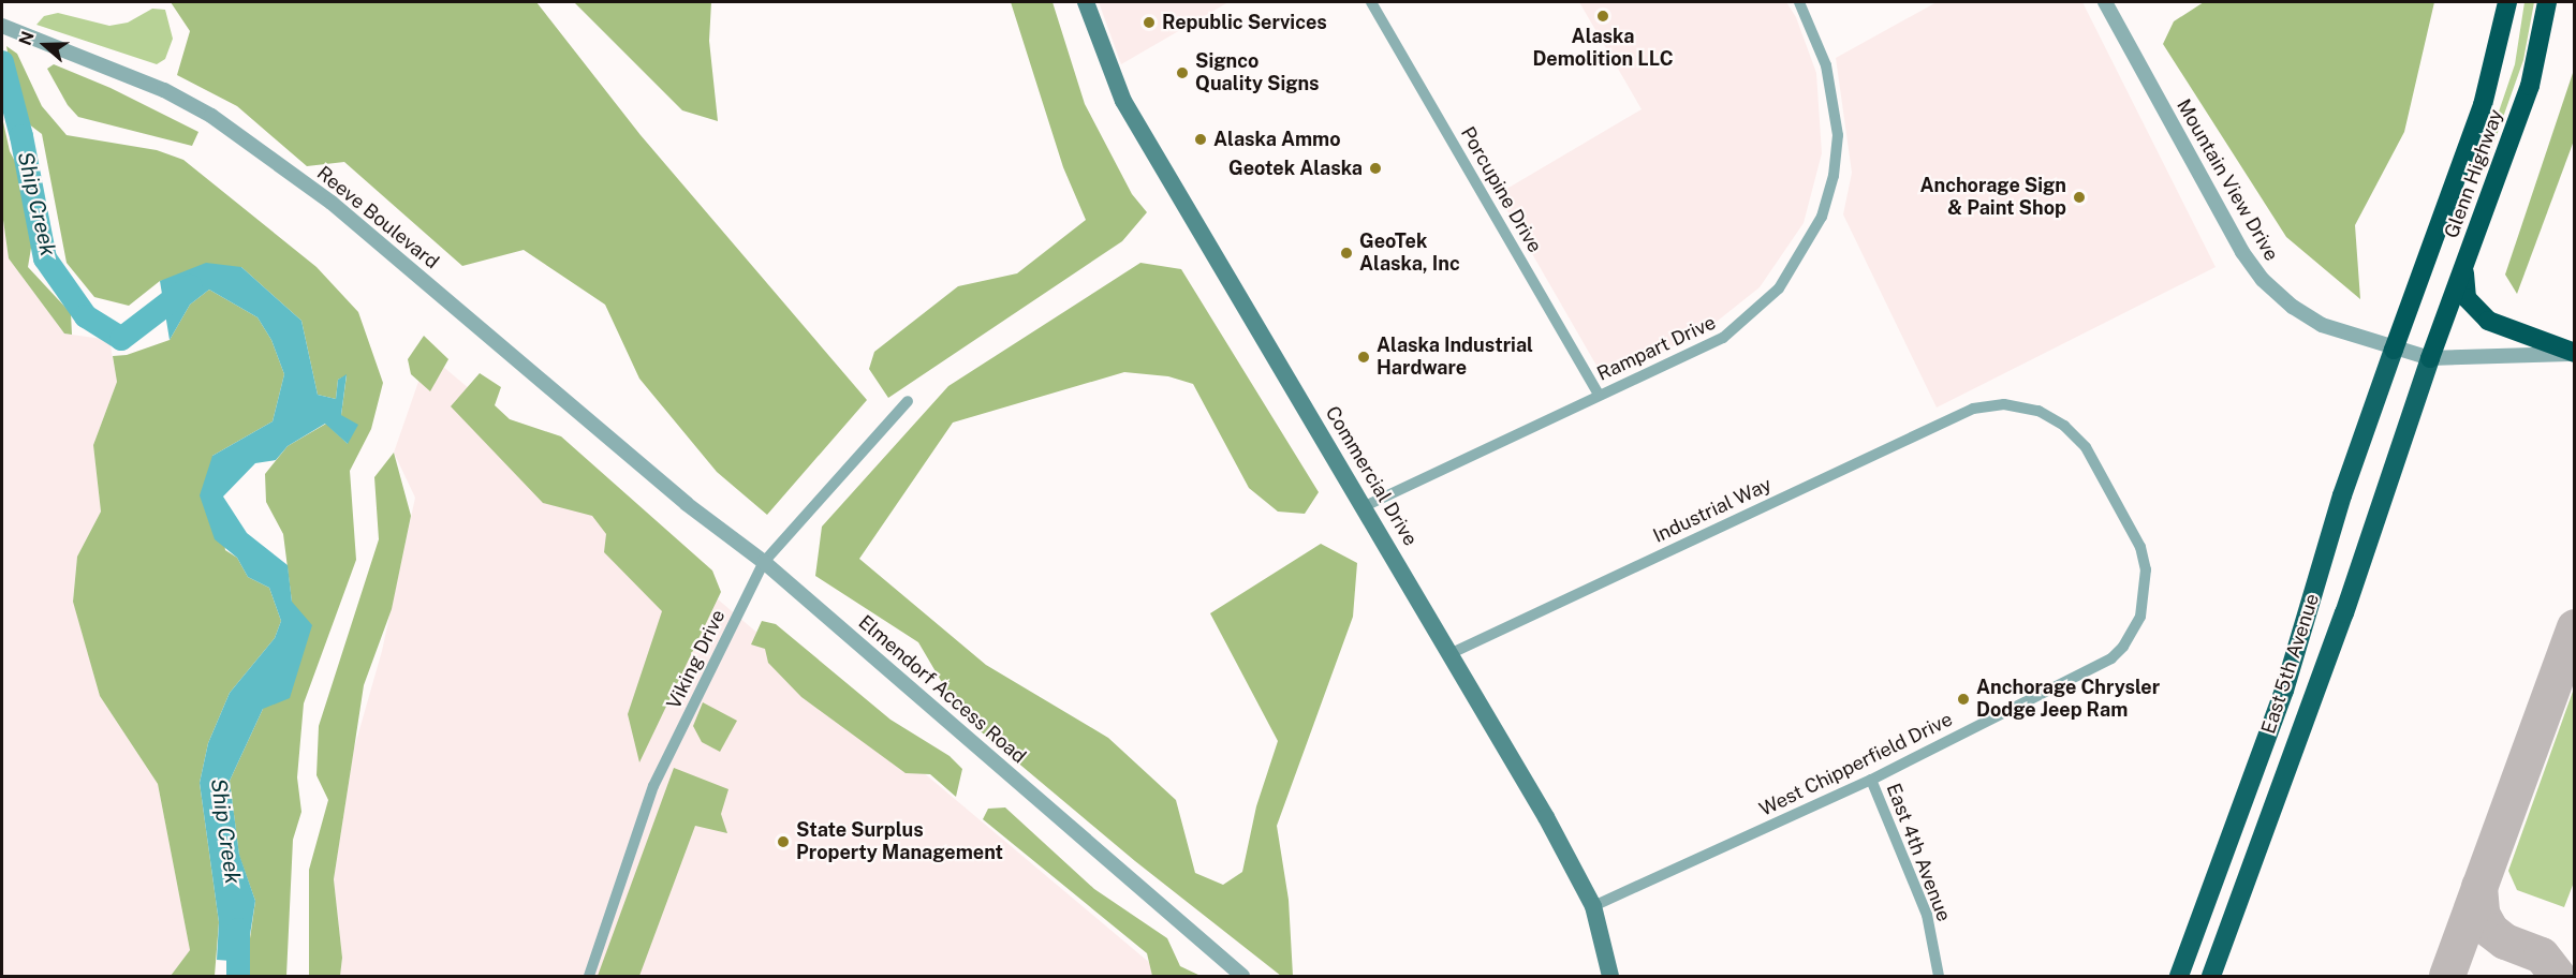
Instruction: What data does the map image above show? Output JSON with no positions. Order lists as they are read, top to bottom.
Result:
{
  "streets": {
    "highway": ["Glenn Highway", "East 5th Avenue"],
    "main road": ["Commercial Drive"],
    "street": [
      "Mountain View Drive",
      "Porcupine Drive",
      "Reeve Boulevard",
      "Rampart Drive",
      "Industrial Way",
      "Viking Drive",
      "Elmendorf Access Road",
      "West Chipperfield Drive",
      "East 4th Avenue"
    ]
  },
  "crossings": [
    ["Glenn Highway", "Mountain View Drive"],
    ["Glenn Highway", "East 5th Avenue"],
    ["Mountain View Drive", "East 5th Avenue"],
    ["Porcupine Drive", "Rampart Drive"],
    ["Reeve Boulevard", "Elmendorf Access Road"],
    ["Rampart Drive", "Commercial Drive"],
    ["Commercial Drive", "Industrial Way"],
    ["Commercial Drive", "West Chipperfield Drive"],
    ["Industrial Way", "West Chipperfield Drive"],
    ["Viking Drive", "Elmendorf Access Road"],
    ["West Chipperfield Drive", "East 4th Avenue"]
  ],
  "water": ["Ship Creek"],
  "places": [
    "Alaska Demolition LLC",
    "Republic Services",
    "Signco Quality Signs",
    "Alaska Ammo",
    "Geotek Alaska",
    "Anchorage Sign & Paint Shop",
    "GeoTek Alaska, Inc",
    "Alaska Industrial Hardware",
    "Anchorage Chrysler Dodge Jeep Ram",
    "State Surplus Property Management"
  ],
  "north": "left"
}
